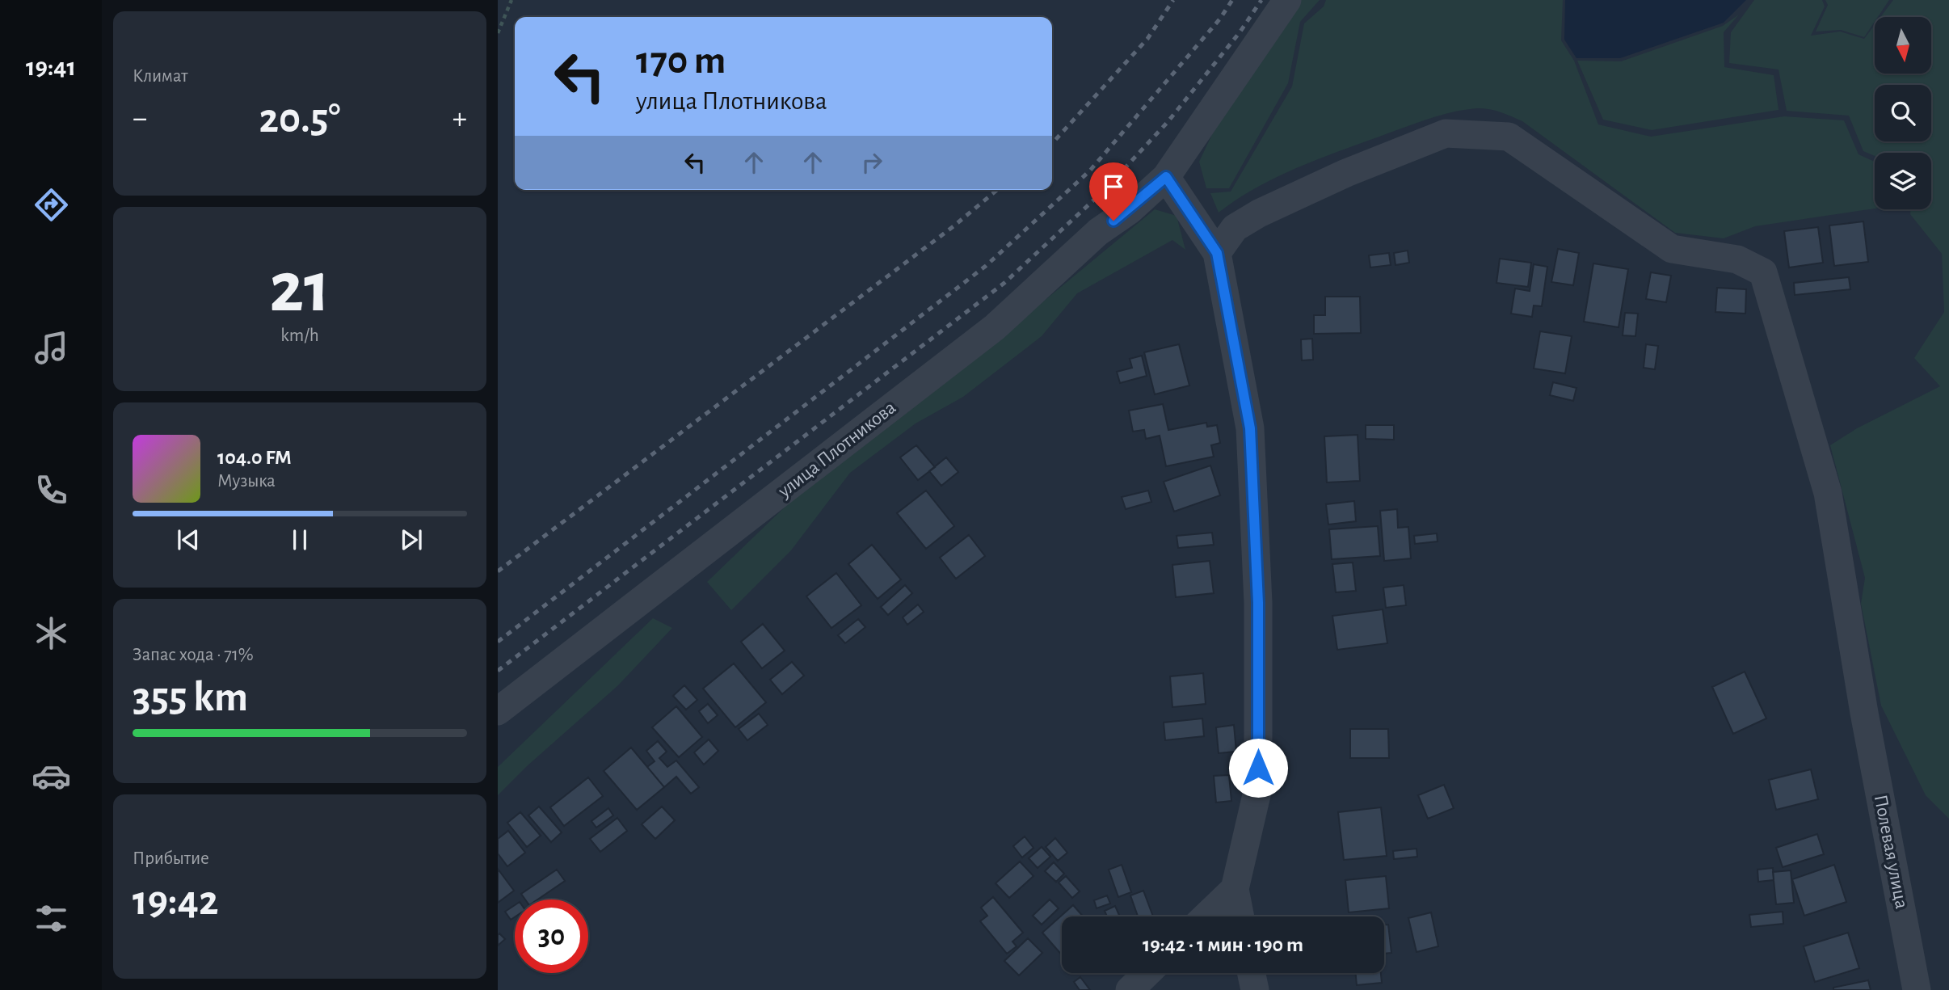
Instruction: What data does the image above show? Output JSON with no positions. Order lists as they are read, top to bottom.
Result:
{
  "streets": {
    "street": ["улица Плотникова", "Полевая улица"]
  },
  "north": "bottom",
  "page": {
    "tabs": "19:41",
    "tile": [
      "Климат",
      ["21", "km/h"],
      ["Запас хода · 71%", "355 km"],
      ["Прибытие", "19:42"]
    ],
    "turn": ["170 m", "улица Плотникова"],
    "heat": ["−", "20.5°", "+"],
    "song": ["104.0 FM", "Музыка"],
    "limit": "30",
    "trip": "19:42 · 1 мин · 190 m"
  }
}
